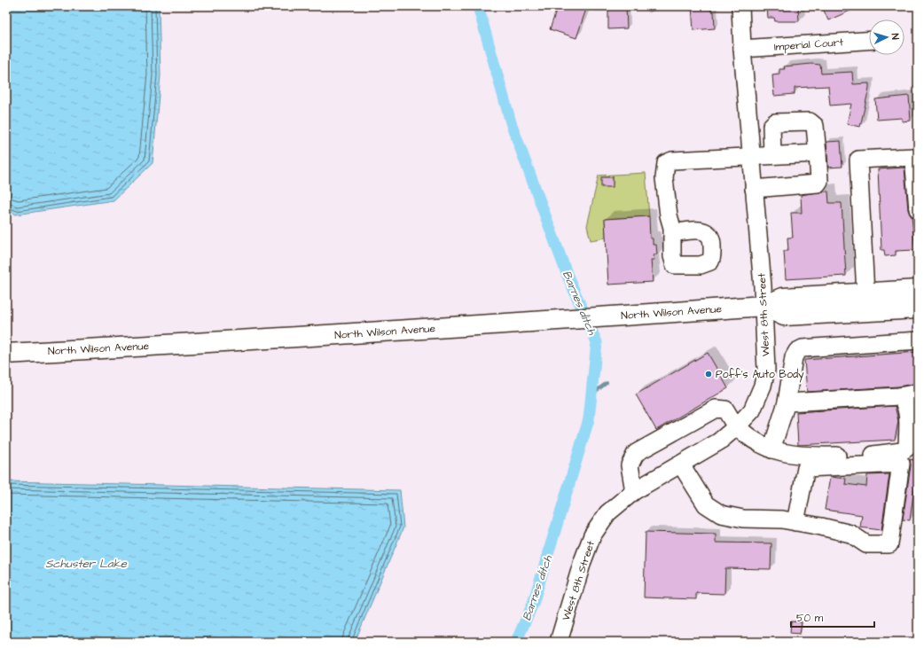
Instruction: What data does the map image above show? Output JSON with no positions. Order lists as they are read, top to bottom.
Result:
{
  "streets": {
    "main road": ["North Wilson Avenue"],
    "street": ["Imperial Court", "West 8th Street"]
  },
  "crossings": [
    ["Imperial Court", "West 8th Street"],
    ["North Wilson Avenue", "West 8th Street"]
  ],
  "water": ["Barnes ditch", "Schuster Lake"],
  "places": ["Poff's Auto Body"],
  "scale_bar": "50 m",
  "north": "right"
}
